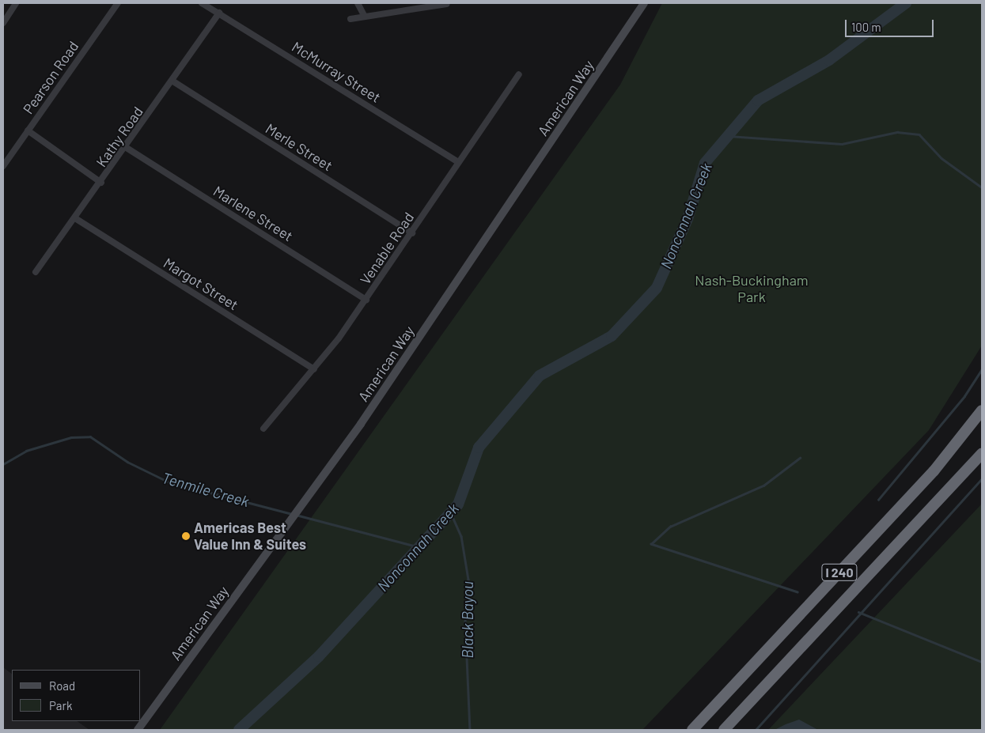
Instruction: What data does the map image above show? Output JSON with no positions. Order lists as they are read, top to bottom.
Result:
{
  "streets": {
    "highway": ["I 240"],
    "main road": ["American Way"],
    "street": [
      "McMurray Street",
      "Pearson Road",
      "Kathy Road",
      "Merle Street",
      "Marlene Street",
      "Venable Road",
      "Margot Street"
    ]
  },
  "crossings": [
    ["McMurray Street", "Kathy Road"],
    ["McMurray Street", "Venable Road"],
    ["Kathy Road", "Merle Street"],
    ["Kathy Road", "Marlene Street"],
    ["Kathy Road", "Margot Street"],
    ["Merle Street", "Venable Road"],
    ["Marlene Street", "Venable Road"],
    ["Venable Road", "Margot Street"]
  ],
  "water": ["Nonconnah Creek", "Tenmile Creek", "Black Bayou"],
  "parks": ["Nash-Buckingham Park"],
  "places": ["Americas Best Value Inn & Suites"],
  "legend": ["Road", "Park"],
  "scale_bar": "100 m"
}
